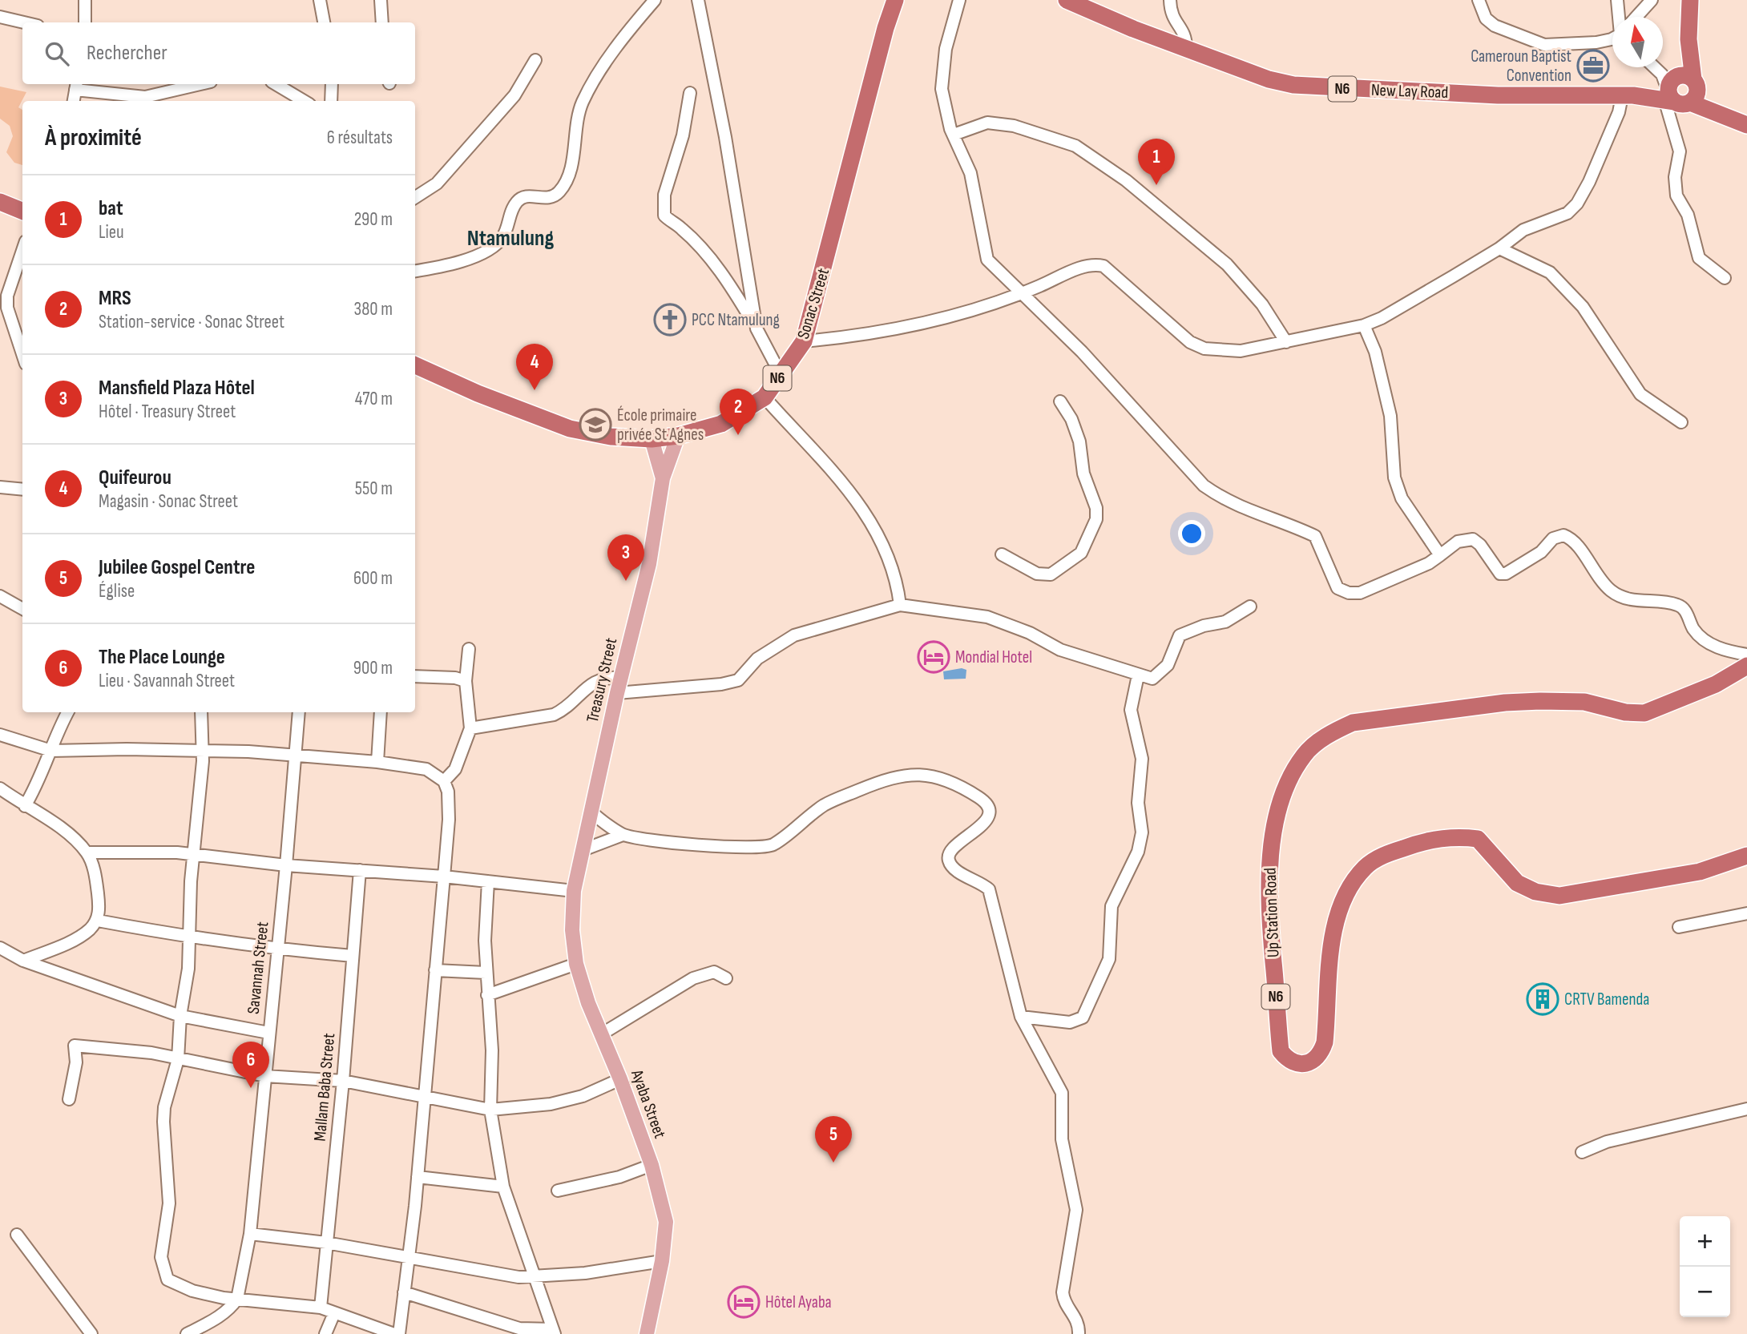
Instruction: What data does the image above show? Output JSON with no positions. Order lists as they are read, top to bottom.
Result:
{
  "streets": {
    "highway": [
      "N6",
      "New Lay Road",
      "Sonac Street",
      "Up Station Road"
    ],
    "main road": ["Treasury Street", "Ayaba Street"],
    "street": ["Savannah Street", "Mallam Baba Street"]
  },
  "crossings": [
    ["N6", "New Lay Road"],
    ["Sonac Street", "Treasury Street"],
    ["Treasury Street", "Ayaba Street"]
  ],
  "districts": ["Ntamulung"],
  "places": {
    "office": ["Cameroun Baptist Convention"],
    "church": ["PCC Ntamulung"],
    "school or university": ["École primaire privée St Agnes"],
    "hotel": ["Mondial Hotel", "Hôtel Ayaba"],
    "building": ["CRTV Bamenda"]
  },
  "north": "top",
  "page": {
    "search": "Rechercher",
    "heading": ["À proximité", "6 résultats"],
    "pins": [
      "1",
      "4",
      "2",
      "3",
      "6",
      "5"
    ],
    "list": [
      {
        "mark": "1",
        "name": "bat",
        "note": "Lieu",
        "value": "290 m"
      },
      {
        "mark": "2",
        "name": "MRS",
        "note": "Station-service · Sonac Street",
        "value": "380 m"
      },
      {
        "mark": "3",
        "name": "Mansfield Plaza Hôtel",
        "note": "Hôtel · Treasury Street",
        "value": "470 m"
      },
      {
        "mark": "4",
        "name": "Quifeurou",
        "note": "Magasin · Sonac Street",
        "value": "550 m"
      },
      {
        "mark": "5",
        "name": "Jubilee Gospel Centre",
        "note": "Église",
        "value": "600 m"
      },
      {
        "mark": "6",
        "name": "The Place Lounge",
        "note": "Lieu · Savannah Street",
        "value": "900 m"
      }
    ],
    "map_buttons": ["+", "−"]
  }
}
